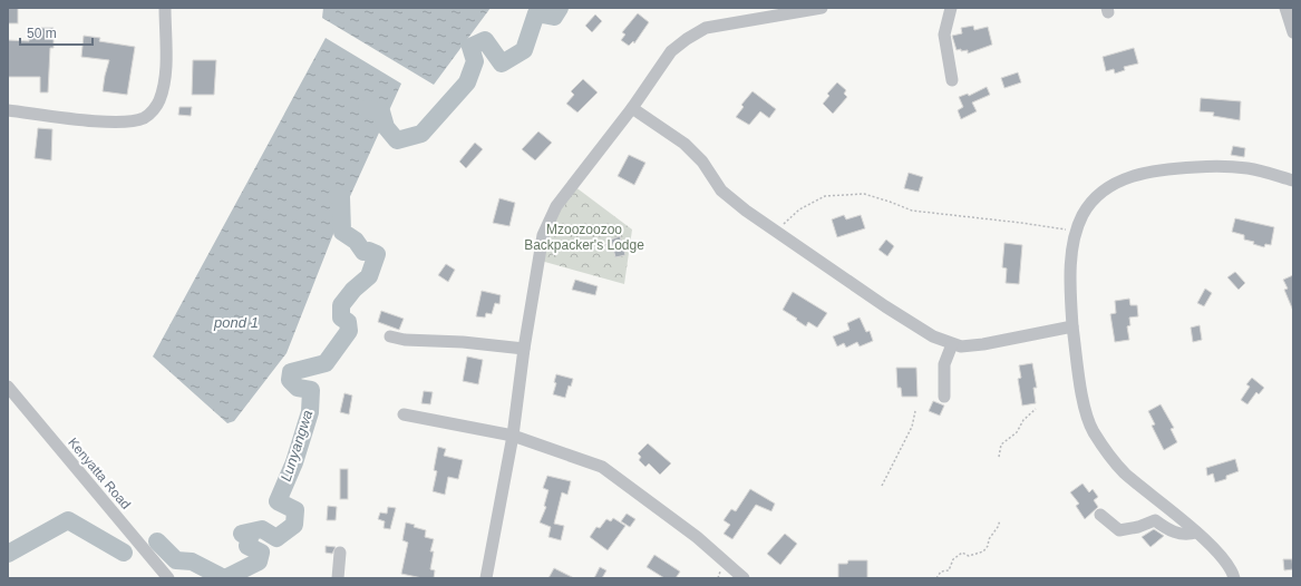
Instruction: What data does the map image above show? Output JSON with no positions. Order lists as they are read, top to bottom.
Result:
{
  "streets": {
    "street": ["Kenyatta Road"]
  },
  "water": ["pond 1", "Lunyangwa"],
  "parks": ["Mzoozoozoo Backpacker's Lodge"],
  "scale_bar": "50 m"
}
